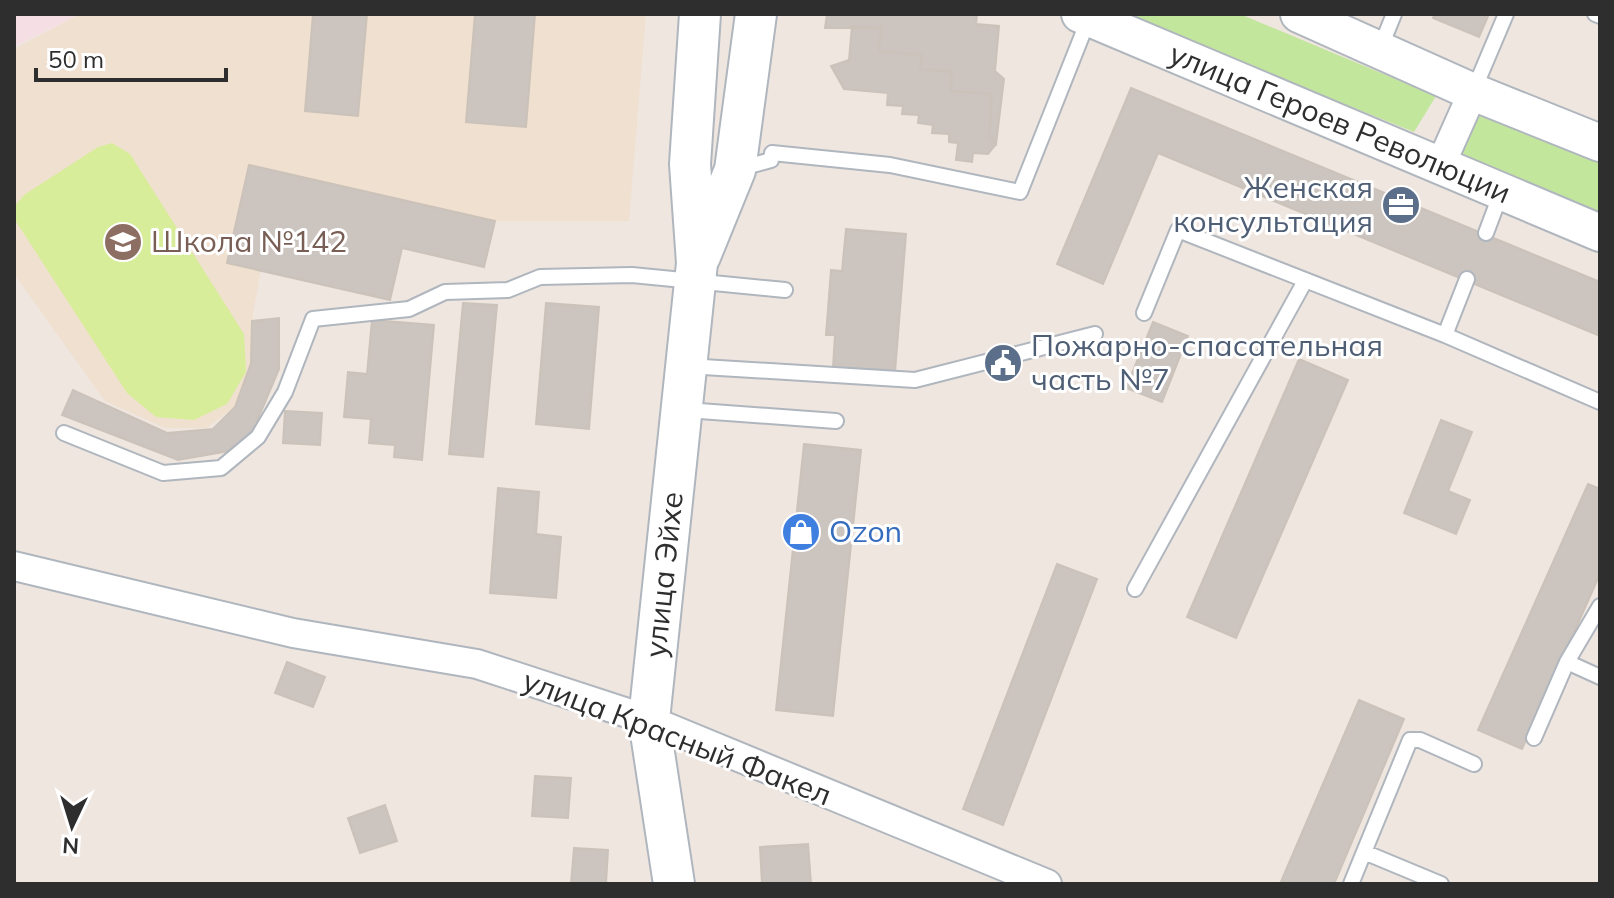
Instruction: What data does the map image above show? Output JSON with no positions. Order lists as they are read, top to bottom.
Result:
{
  "streets": {
    "main road": ["улица Эйхе"],
    "street": ["улица Героев Революции", "улица Красный Факел"]
  },
  "crossings": [
    ["улица Эйхе", "улица Красный Факел"]
  ],
  "places": {
    "office": ["Женская консультация"],
    "school or university": ["Школа №142"],
    "public building": ["Пожарно-спасательная часть №7"],
    "shop": ["Ozon"]
  },
  "scale_bar": "50 m",
  "north": "bottom"
}
